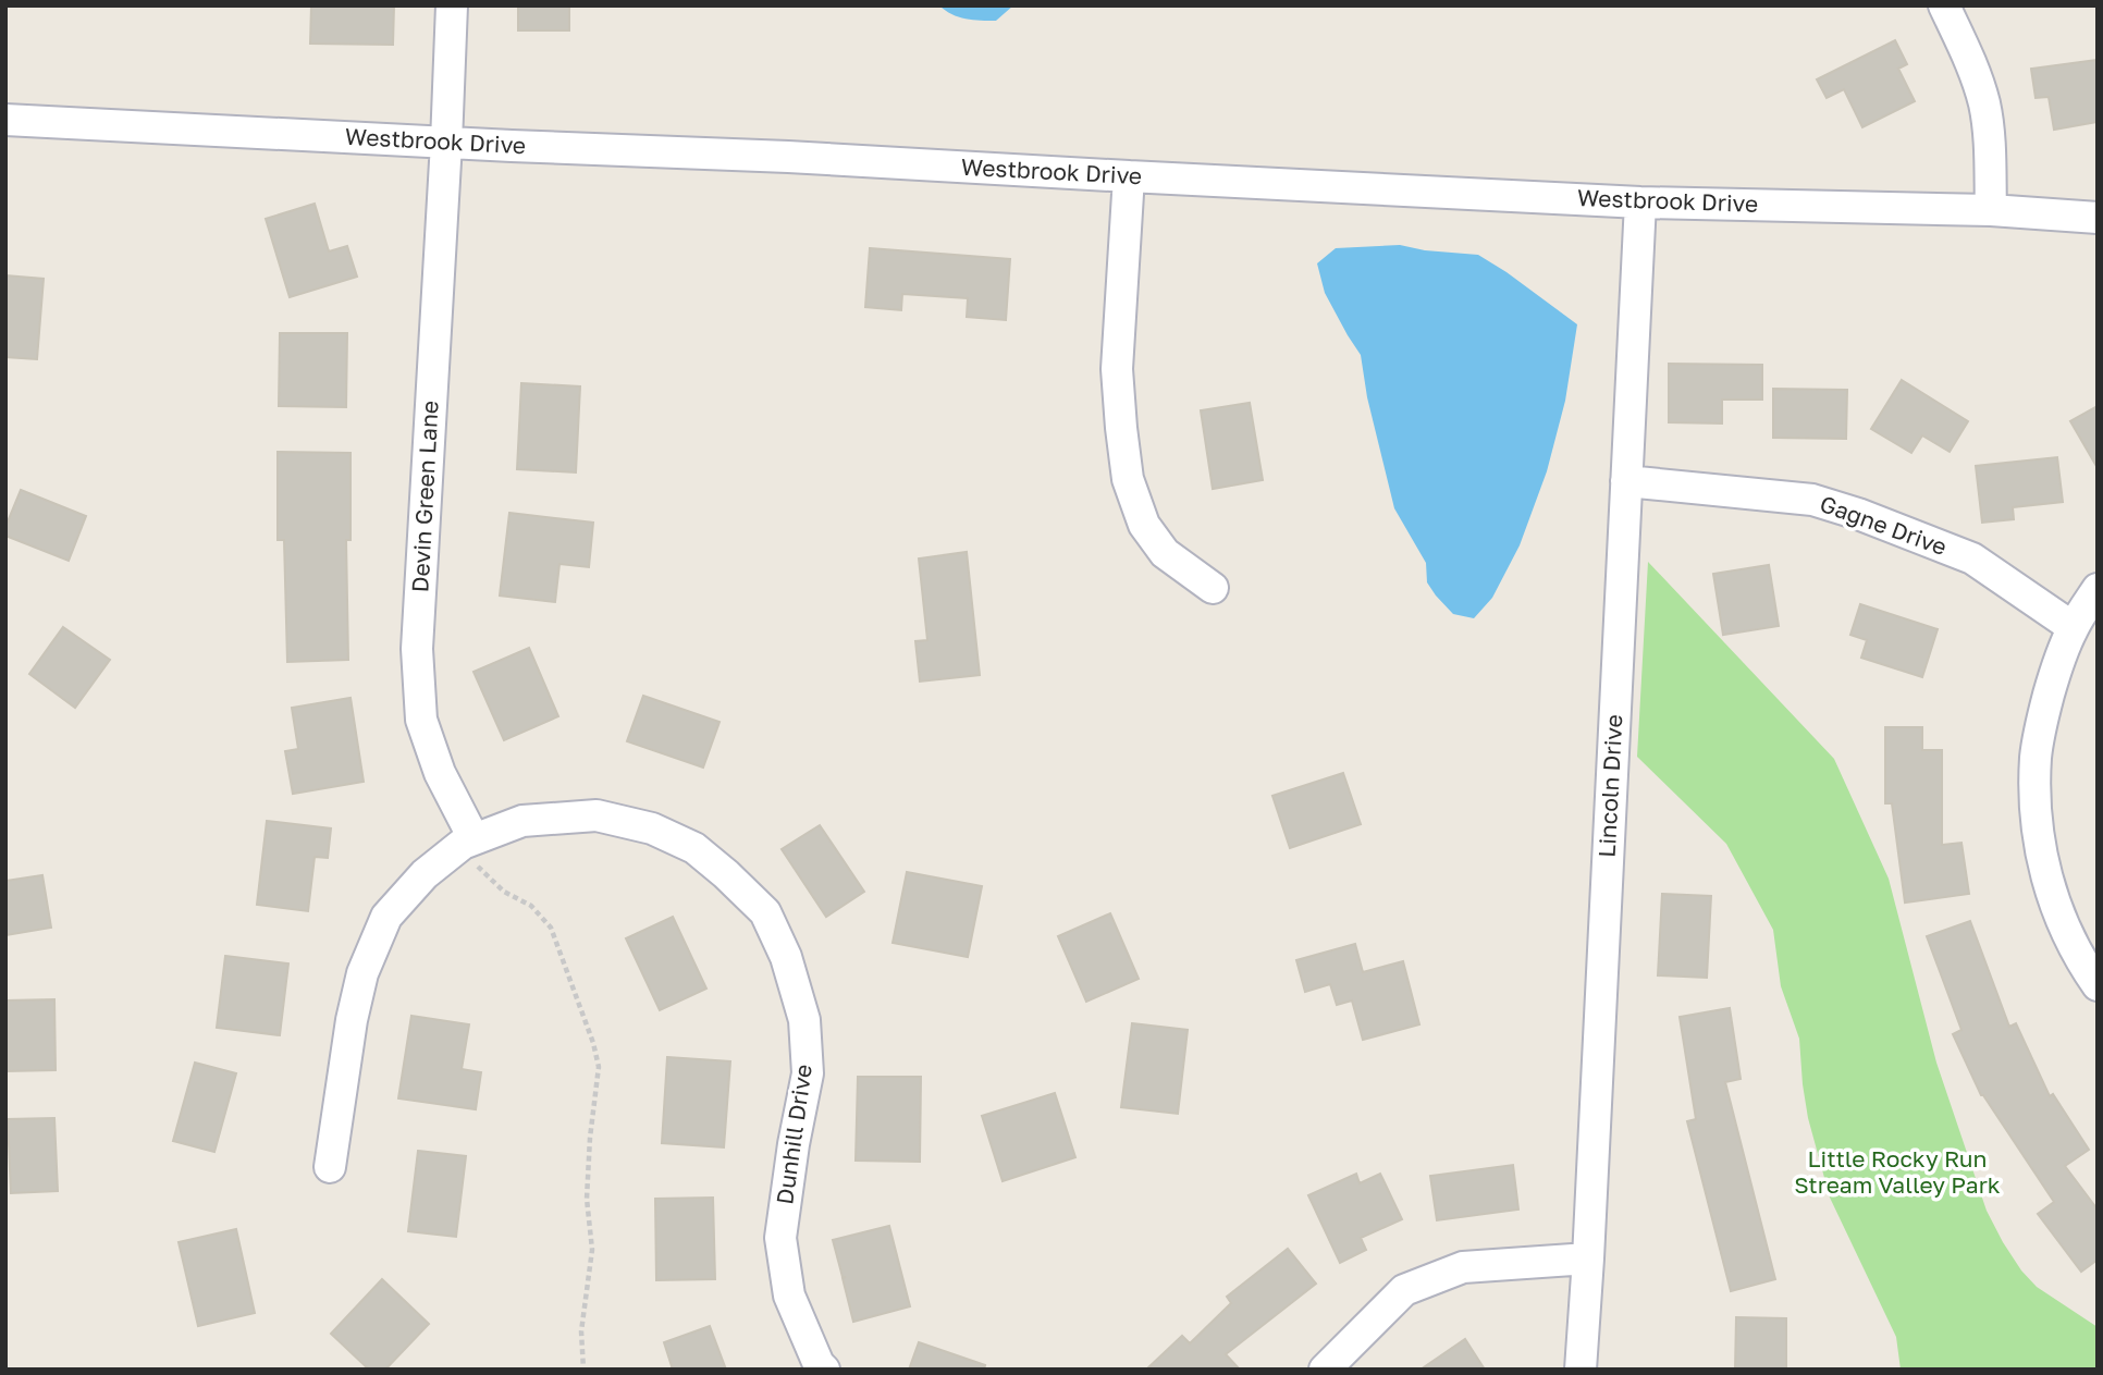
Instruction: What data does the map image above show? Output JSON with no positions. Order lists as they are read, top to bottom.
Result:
{
  "streets": {
    "street": [
      "Westbrook Drive",
      "Devin Green Lane",
      "Gagne Drive",
      "Lincoln Drive",
      "Dunhill Drive"
    ]
  },
  "crossings": [
    ["Westbrook Drive", "Devin Green Lane"],
    ["Westbrook Drive", "Lincoln Drive"],
    ["Devin Green Lane", "Dunhill Drive"],
    ["Gagne Drive", "Lincoln Drive"]
  ],
  "parks": ["Little Rocky Run Stream Valley Park"]
}
